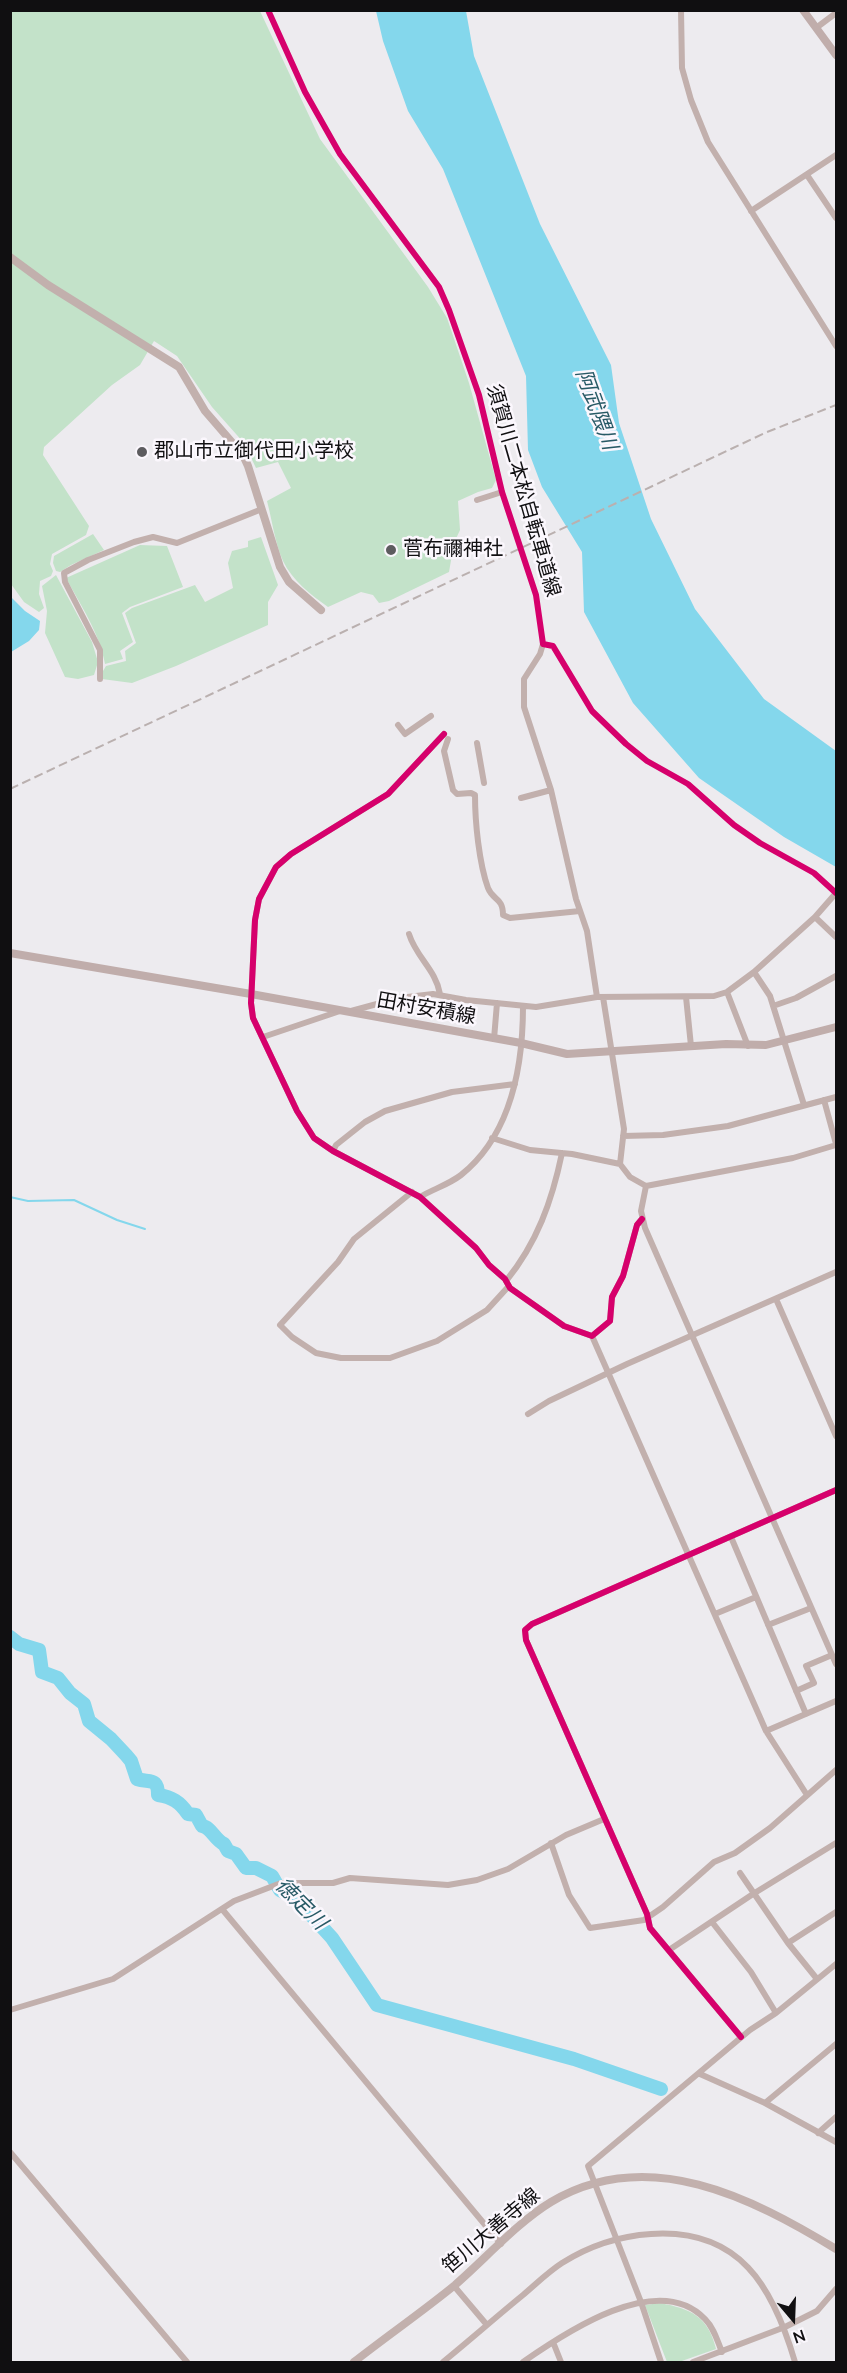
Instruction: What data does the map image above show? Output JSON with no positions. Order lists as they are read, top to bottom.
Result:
{
  "streets": {
    "main road": ["田村安積線"],
    "street": ["笹川大善寺線"],
    "cycle path": ["須賀川二本松自転車道線"]
  },
  "water": ["阿武隈川", "徳定川"],
  "places": ["郡山市立御代田小学校", "菅布禰神社"],
  "north": "bottom"
}
